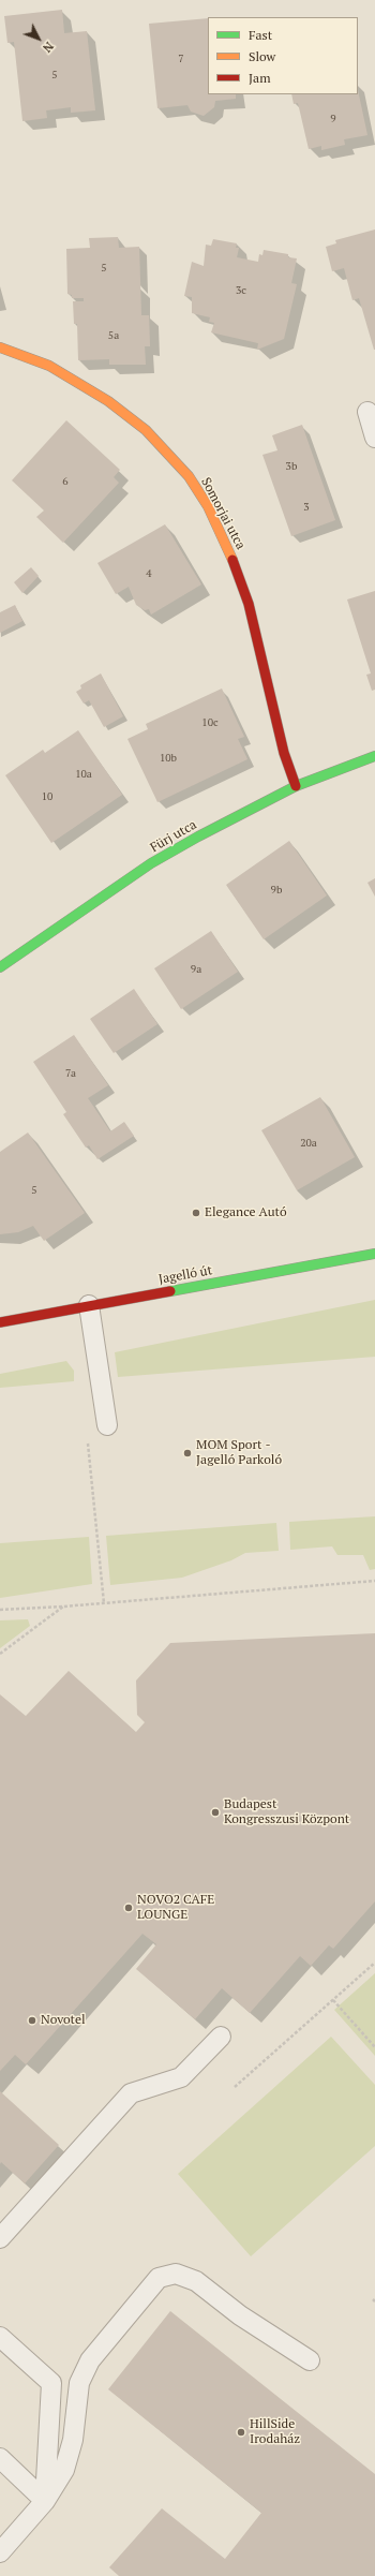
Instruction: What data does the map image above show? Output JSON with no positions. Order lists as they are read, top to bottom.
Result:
{
  "streets": {
    "street": ["Somorjai utca", "Fürj utca", "Jagelló út"]
  },
  "crossings": [
    ["Somorjai utca", "Fürj utca"]
  ],
  "places": [
    "Elegance Autó",
    "MOM Sport - Jagelló Parkoló",
    "Budapest Kongresszusi Központ",
    "NOVO2 CAFE LOUNGE",
    "Novotel",
    "HillSide Irodaház"
  ],
  "house_numbers": [
    "7",
    "5",
    "9",
    "5",
    "3c",
    "5a",
    "3b",
    "6",
    "3",
    "4",
    "10c",
    "10b",
    "10a",
    "10",
    "9b",
    "9a",
    "7a",
    "20a",
    "5"
  ],
  "legend": ["Fast", "Slow", "Jam"],
  "north": "bottom right"
}
